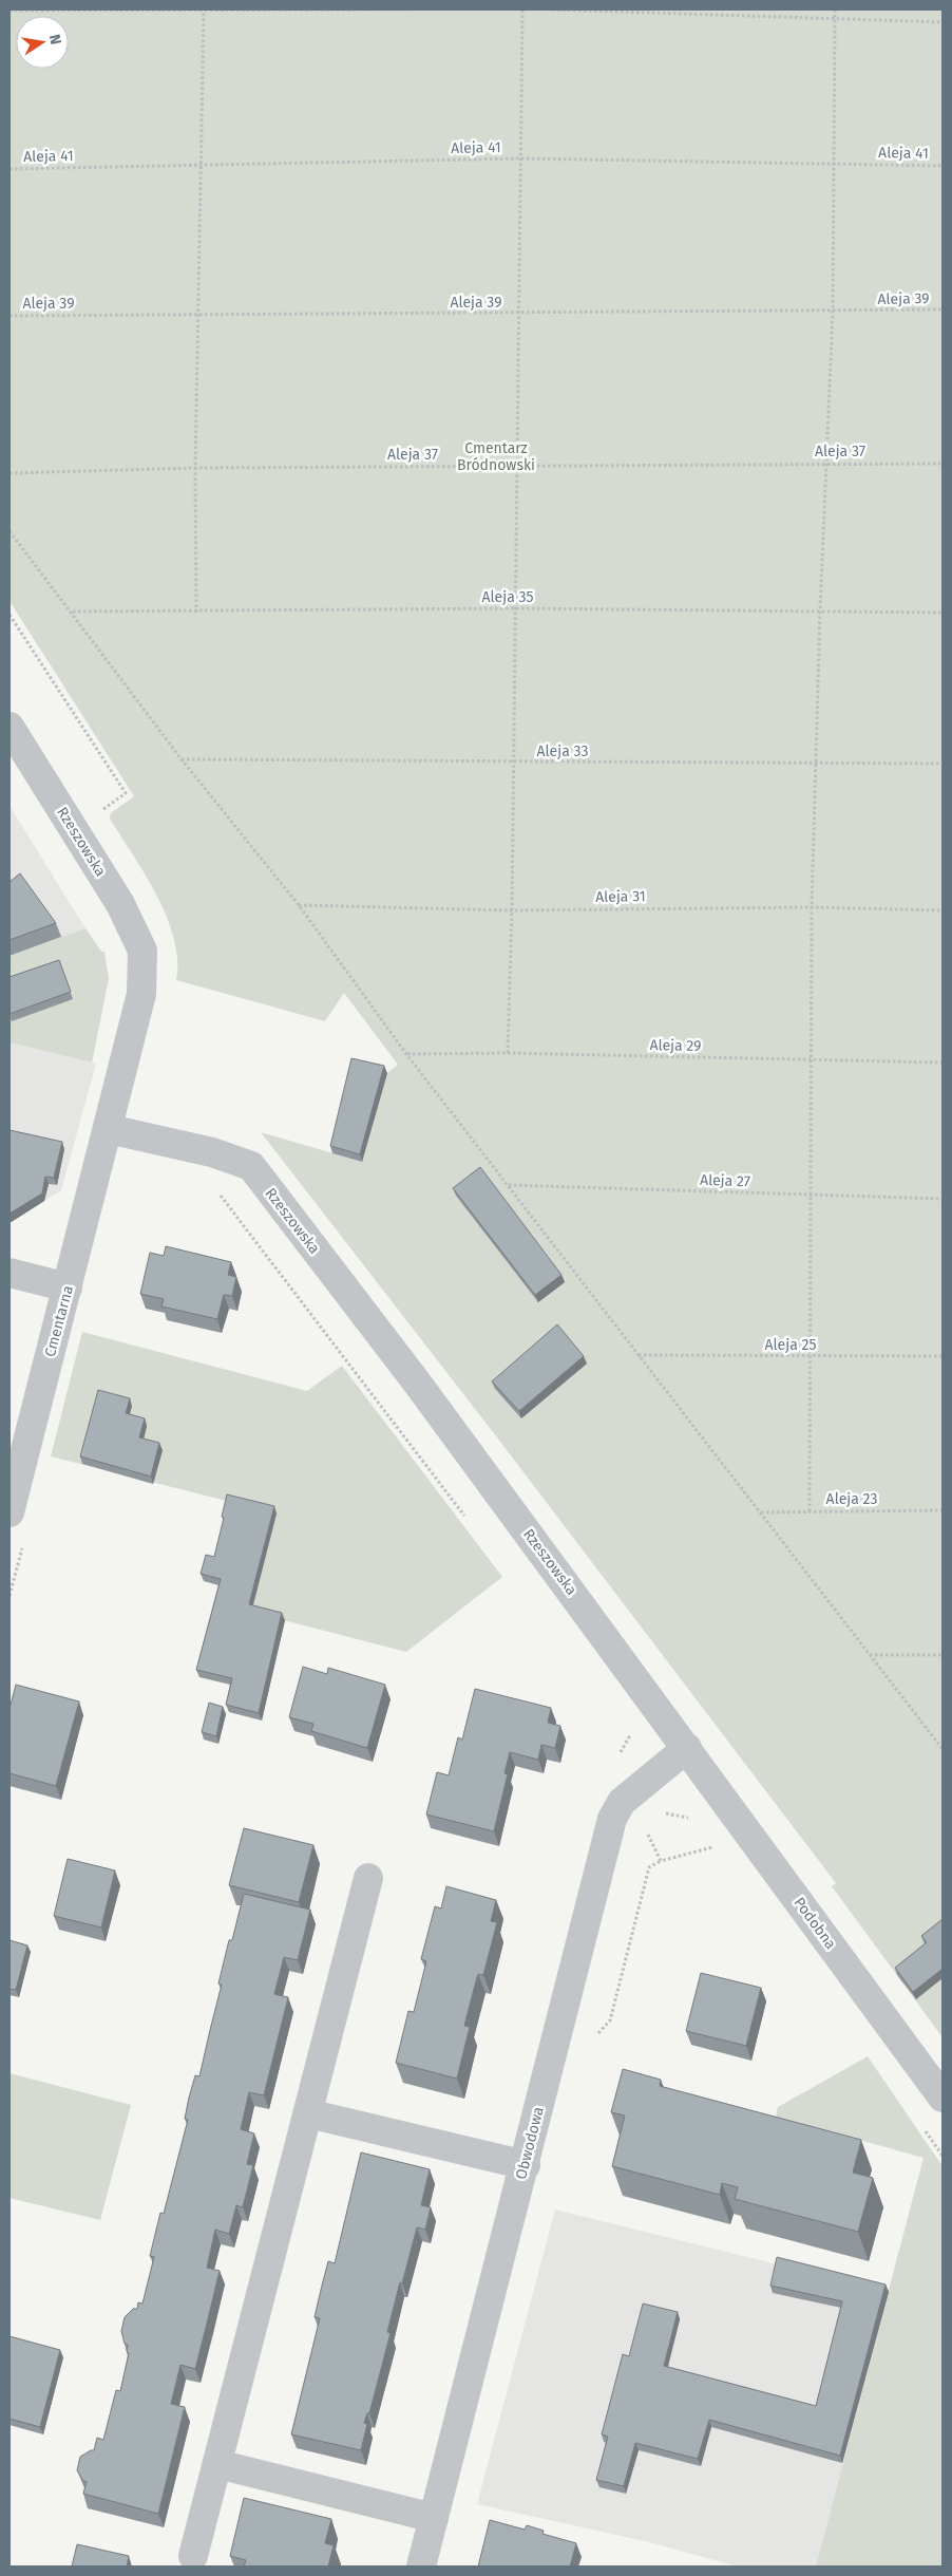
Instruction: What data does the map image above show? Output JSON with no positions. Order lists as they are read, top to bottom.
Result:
{
  "streets": {
    "street": [
      "Rzeszowska",
      "Cmentarna",
      "Podobna",
      "Obwodowa"
    ],
    "path": [
      "Aleja 41",
      "Aleja 39",
      "Aleja 37",
      "Aleja 35",
      "Aleja 33",
      "Aleja 31",
      "Aleja 29",
      "Aleja 27",
      "Aleja 25",
      "Aleja 23"
    ]
  },
  "crossings": [
    ["Rzeszowska", "Cmentarna"],
    ["Rzeszowska", "Podobna"],
    ["Rzeszowska", "Obwodowa"],
    ["Podobna", "Obwodowa"]
  ],
  "parks": ["Cmentarz Bródnowski"],
  "north": "right"
}
